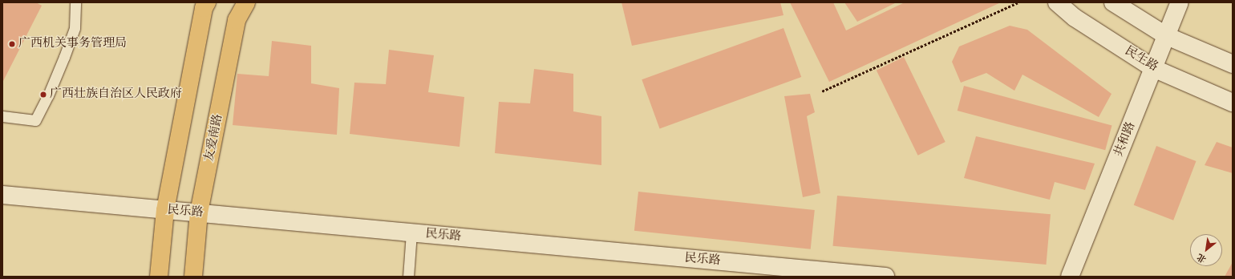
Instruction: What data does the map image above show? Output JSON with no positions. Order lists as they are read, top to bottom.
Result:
{
  "streets": {
    "main road": ["友爱南路"],
    "street": ["民生路", "共和路", "民乐路"]
  },
  "crossings": [
    ["民生路", "共和路"],
    ["友爱南路", "民乐路"]
  ],
  "places": ["广西机关事务管理局", "广西壮族自治区人民政府"],
  "north": "bottom left"
}
